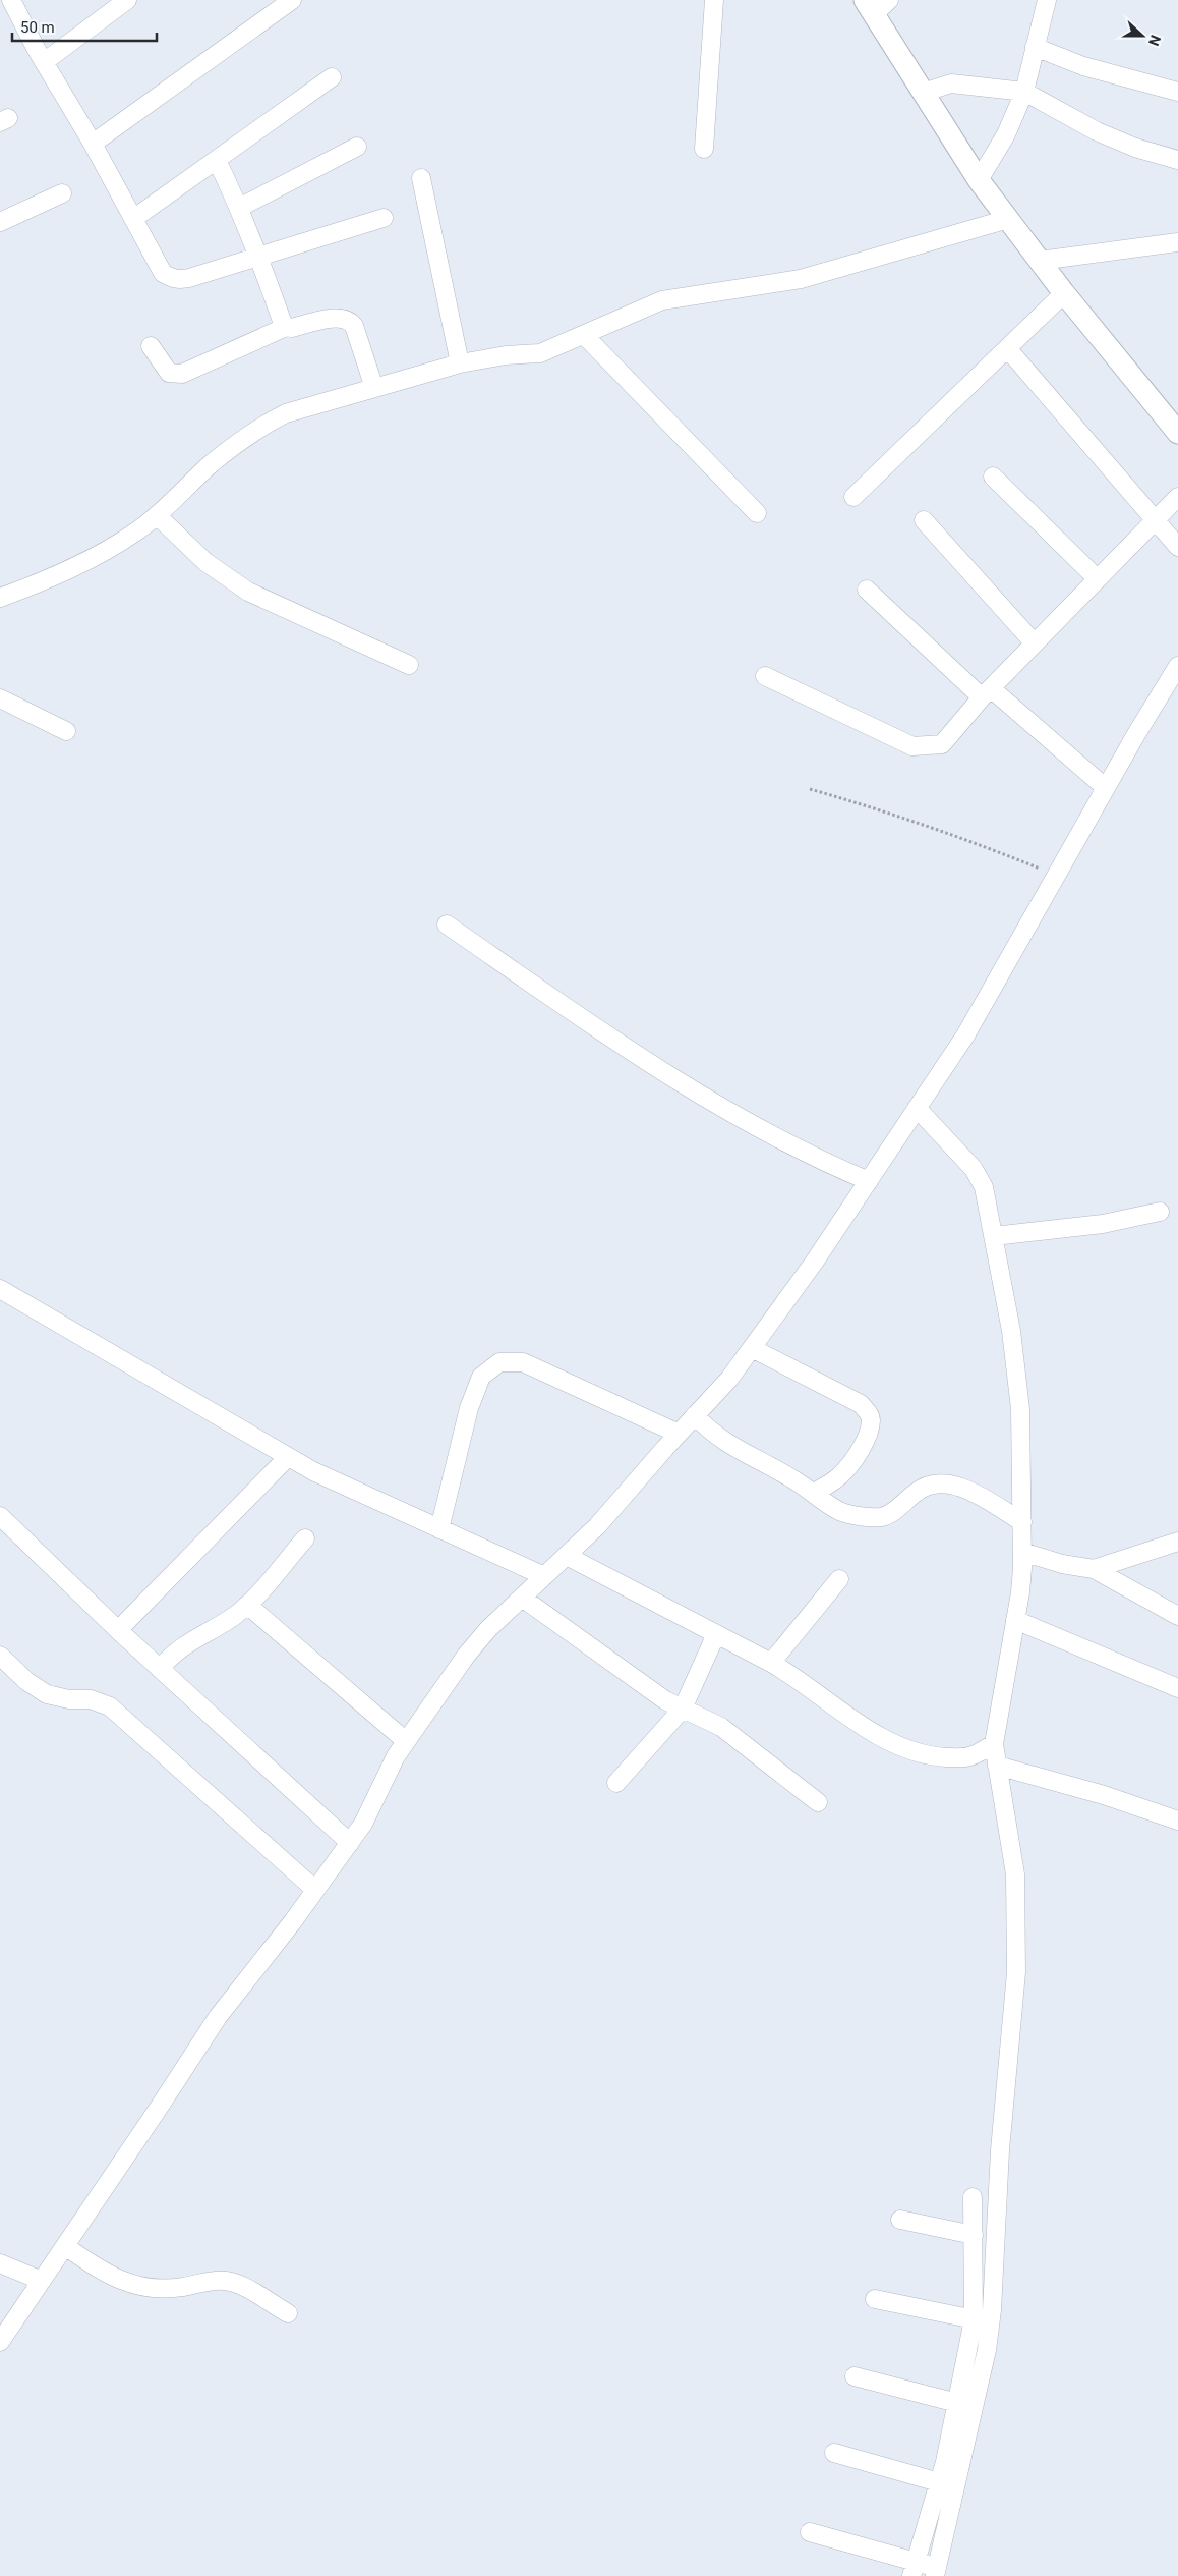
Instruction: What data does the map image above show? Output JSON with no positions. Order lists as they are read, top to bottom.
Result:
{
  "scale_bar": "50 m",
  "north": "right"
}
